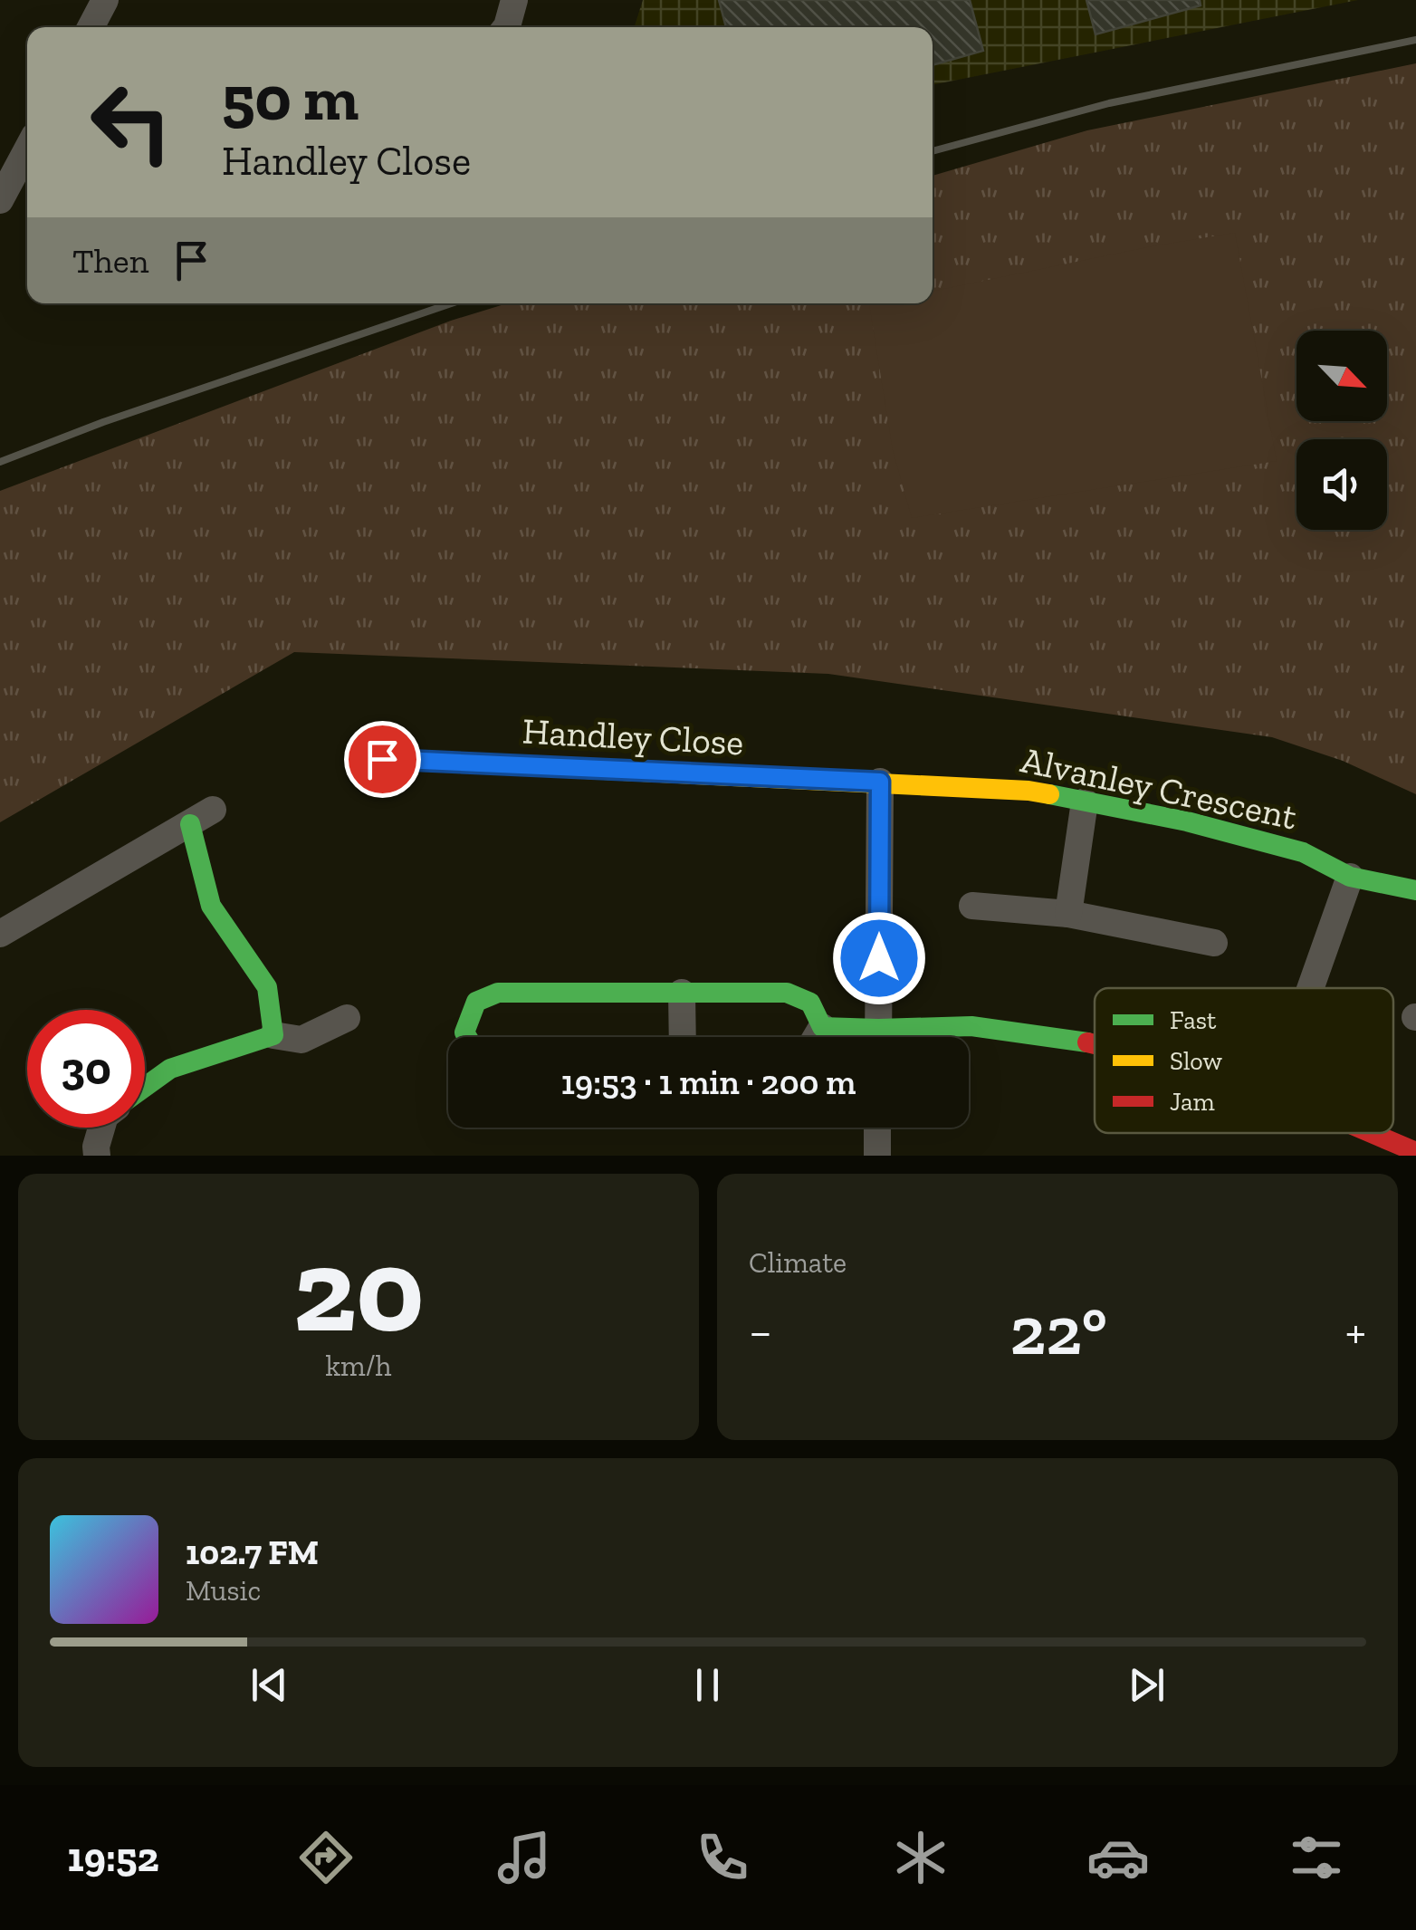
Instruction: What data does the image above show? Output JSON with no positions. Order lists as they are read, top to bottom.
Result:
{
  "streets": {
    "street": ["Handley Close", "Alvanley Crescent"]
  },
  "crossings": [
    ["Handley Close", "Alvanley Crescent"]
  ],
  "legend": ["Fast", "Slow", "Jam"],
  "north": "bottom right",
  "page": {
    "turn": ["50 m", "Handley Close"],
    "then": "Then",
    "limit": "30",
    "trip": "19:53 · 1 min · 200 m",
    "tile": [
      ["20", "km/h"],
      "Climate"
    ],
    "heat": ["−", "22°", "+"],
    "song": ["102.7 FM", "Music"],
    "tabs": "19:52"
  }
}
